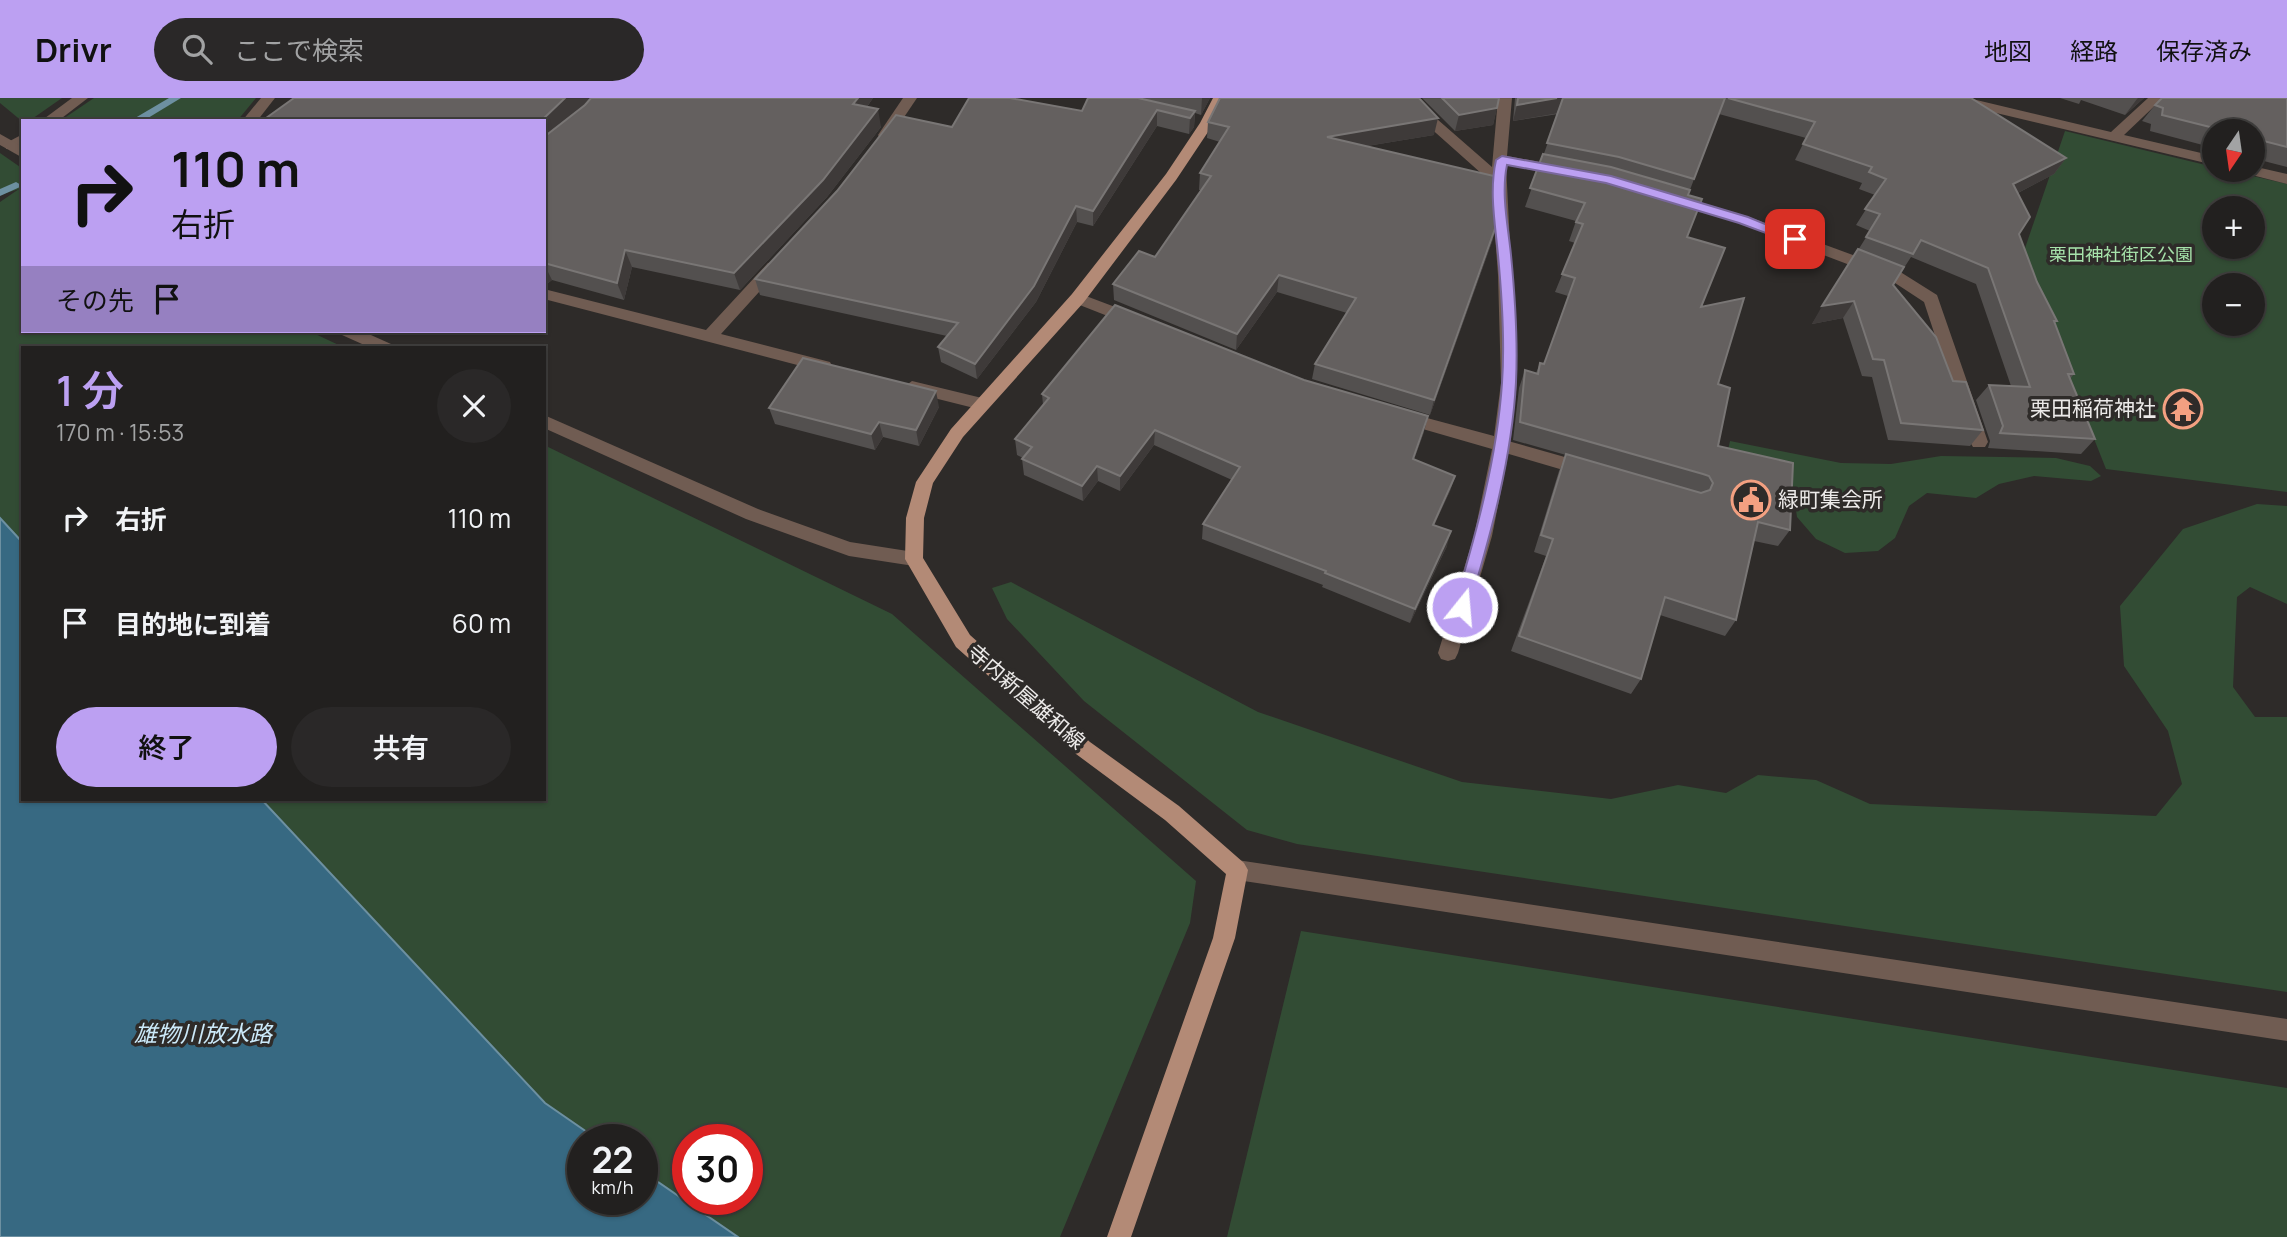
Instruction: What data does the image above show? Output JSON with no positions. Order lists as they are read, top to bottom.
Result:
{
  "streets": {
    "main road": ["寺内新屋雄和線"]
  },
  "water": ["雄物川放水路"],
  "parks": ["栗田神社街区公園"],
  "places": {
    "temple": ["栗田稲荷神社"],
    "public building": ["緑町集会所"]
  },
  "north": "bottom",
  "page": {
    "header": "Drivr",
    "search": "ここで検索",
    "nav": ["地図", "経路", "保存済み"],
    "map_buttons": ["+", "−"],
    "turn": ["110 m", "右折"],
    "then": "その先",
    "heading": ["1 分", "170 m · 15:53"],
    "list": [
      {
        "name": "右折",
        "value": "110 m"
      },
      {
        "name": "目的地に到着",
        "value": "60 m"
      }
    ],
    "buttons": ["終了", "共有"],
    "speed": "22 km/h",
    "limit": "30"
  }
}
